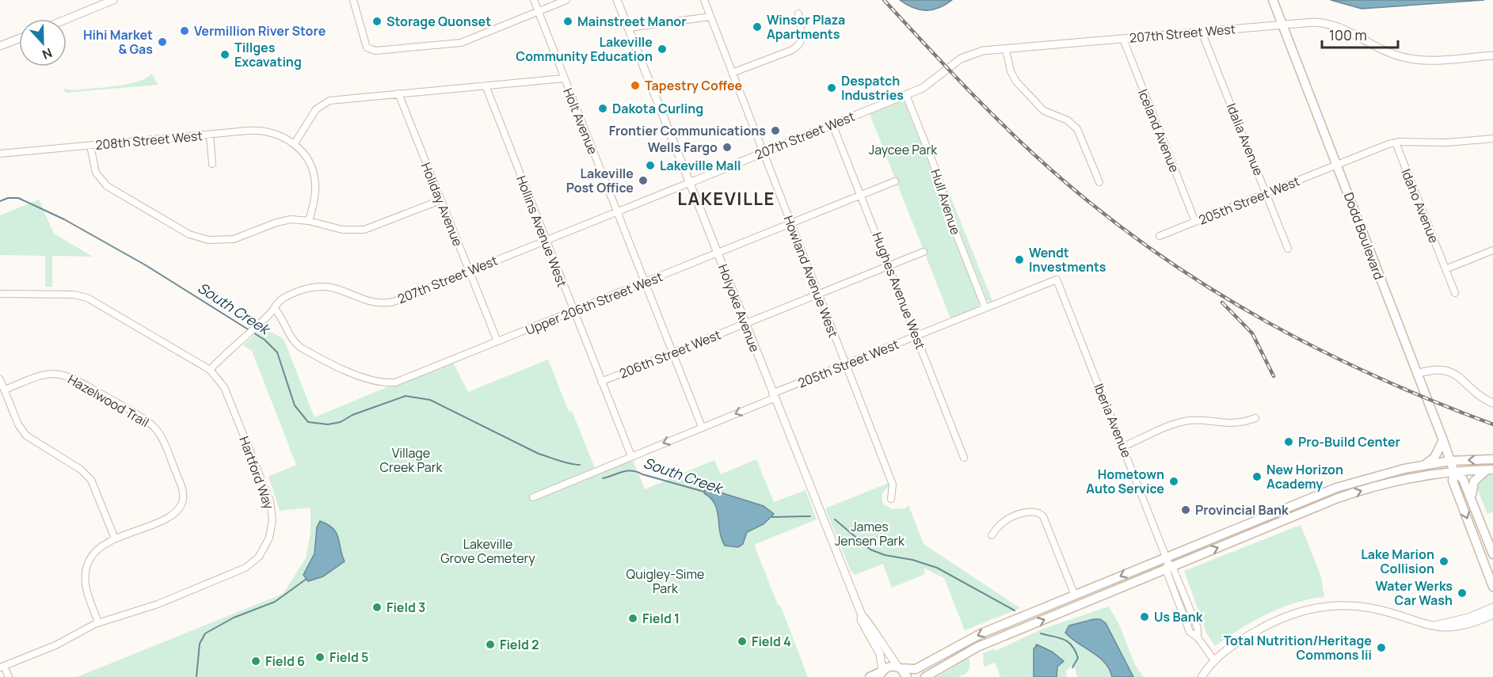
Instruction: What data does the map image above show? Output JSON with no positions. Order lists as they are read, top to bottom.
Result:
{
  "streets": {
    "main road": ["Dodd Boulevard"],
    "street": [
      "207th Street West",
      "Holt Avenue",
      "Iceland Avenue",
      "Idalia Avenue",
      "208th Street West",
      "205th Street West",
      "Hull Avenue",
      "Holiday Avenue",
      "Idaho Avenue",
      "Hollins Avenue West",
      "Howland Avenue West",
      "Hughes Avenue West",
      "Upper 206th Street West",
      "Holyoke Avenue",
      "206th Street West",
      "Hazelwood Trail",
      "Iberia Avenue",
      "Hartford Way"
    ]
  },
  "crossings": [
    ["207th Street West", "Holt Avenue"],
    ["207th Street West", "Iceland Avenue"],
    ["207th Street West", "Idalia Avenue"],
    ["207th Street West", "Hull Avenue"],
    ["207th Street West", "Holiday Avenue"],
    ["207th Street West", "Hollins Avenue West"],
    ["207th Street West", "Dodd Boulevard"],
    ["207th Street West", "Howland Avenue West"],
    ["207th Street West", "Hughes Avenue West"],
    ["207th Street West", "Upper 206th Street West"],
    ["207th Street West", "Holyoke Avenue"],
    ["207th Street West", "Hartford Way"],
    ["Holt Avenue", "205th Street West"],
    ["Holt Avenue", "Upper 206th Street West"],
    ["Holt Avenue", "206th Street West"],
    ["Iceland Avenue", "205th Street West"],
    ["Idalia Avenue", "205th Street West"],
    ["205th Street West", "Hull Avenue"],
    ["205th Street West", "Idaho Avenue"],
    ["205th Street West", "Hollins Avenue West"],
    ["205th Street West", "Dodd Boulevard"],
    ["205th Street West", "Howland Avenue West"],
    ["205th Street West", "Hughes Avenue West"],
    ["205th Street West", "Holyoke Avenue"],
    ["205th Street West", "Iberia Avenue"],
    ["Holiday Avenue", "Upper 206th Street West"],
    ["Hollins Avenue West", "Upper 206th Street West"],
    ["Hollins Avenue West", "206th Street West"],
    ["Howland Avenue West", "Upper 206th Street West"],
    ["Howland Avenue West", "206th Street West"],
    ["Hughes Avenue West", "Upper 206th Street West"],
    ["Hughes Avenue West", "206th Street West"],
    ["Upper 206th Street West", "Holyoke Avenue"],
    ["Holyoke Avenue", "206th Street West"],
    ["Hazelwood Trail", "Hartford Way"]
  ],
  "districts": ["LAKEVILLE"],
  "water": ["South Creek"],
  "parks": [
    "Jaycee Park",
    "Village Creek Park",
    "James Jensen Park",
    "Lakeville Grove Cemetery",
    "Quigley-Sime Park"
  ],
  "places": [
    "Storage Quonset",
    "Mainstreet Manor",
    "Winsor Plaza Apartments",
    "Vermillion River Store",
    "Hihi Market & Gas",
    "Lakeville Community Education",
    "Tillges Excavating",
    "Tapestry Coffee",
    "Despatch Industries",
    "Dakota Curling",
    "Frontier Communications",
    "Wells Fargo",
    "Lakeville Mall",
    "Lakeville Post Office",
    "Wendt Investments",
    "Pro-Build Center",
    "New Horizon Academy",
    "Hometown Auto Service",
    "Provincial Bank",
    "Lake Marion Collision",
    "Water Werks Car Wash",
    "Field 3",
    "Us Bank",
    "Field 1",
    "Field 4",
    "Field 2",
    "Total Nutrition/Heritage Commons Iii",
    "Field 5",
    "Field 6"
  ],
  "scale_bar": "100 m",
  "north": "bottom"
}
